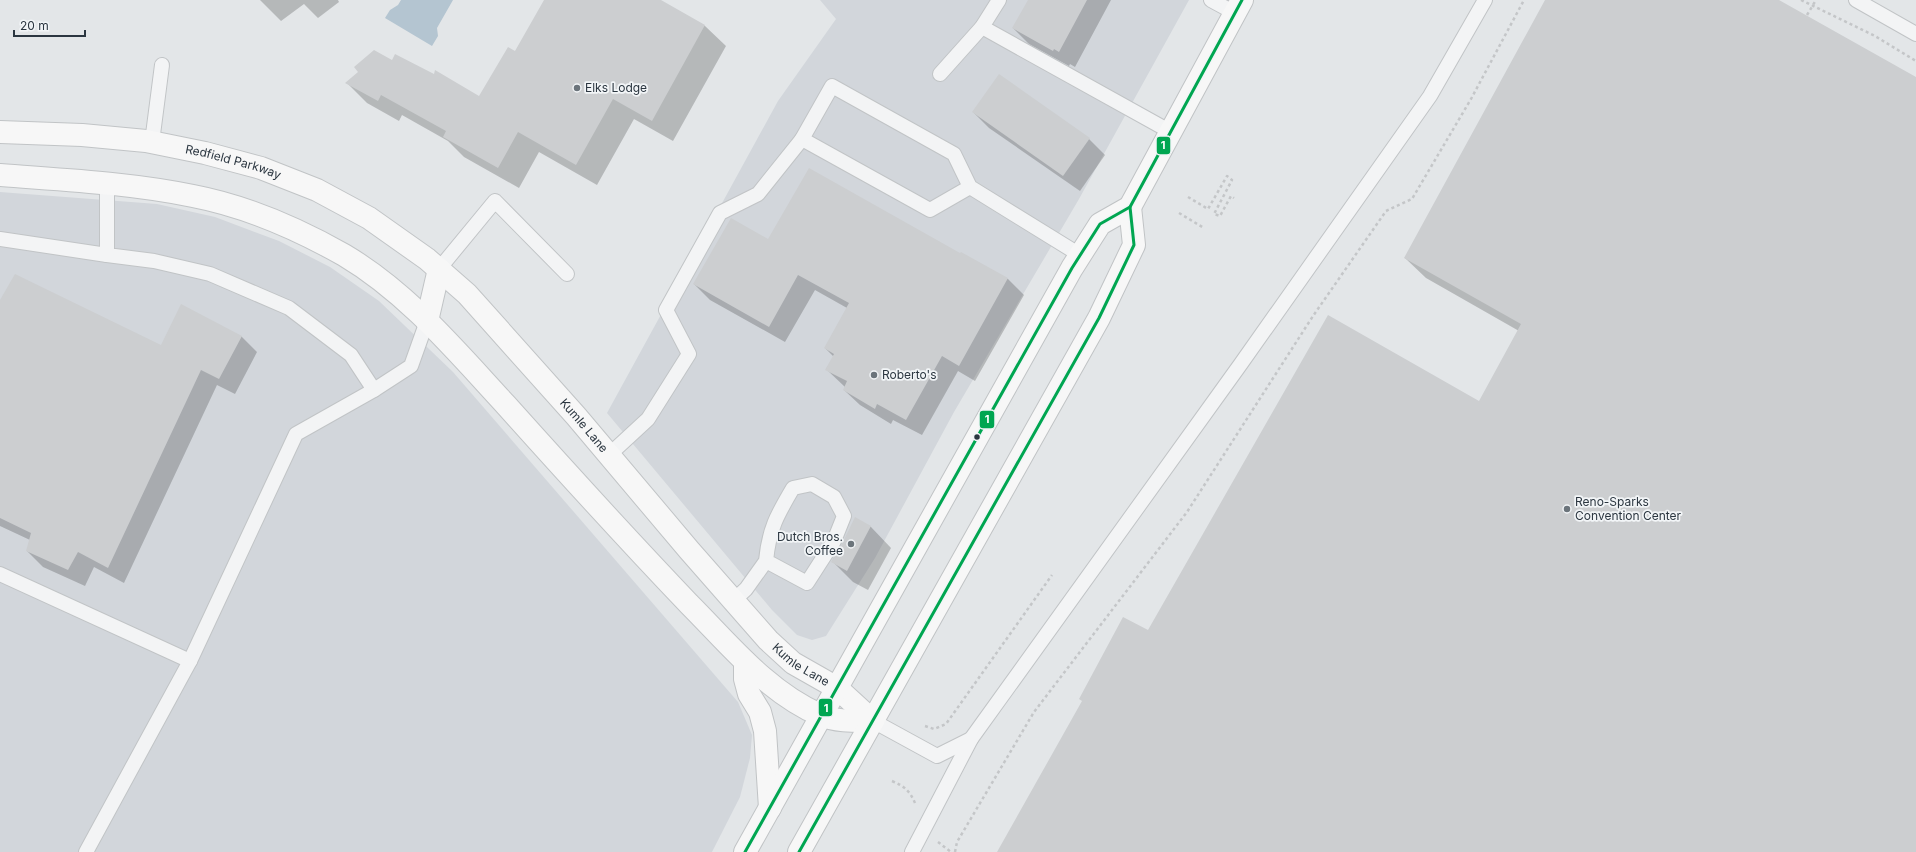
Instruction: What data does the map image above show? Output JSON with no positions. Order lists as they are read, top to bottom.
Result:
{
  "streets": {
    "street": ["Redfield Parkway", "Kumle Lane"]
  },
  "crossings": [
    ["Redfield Parkway", "Kumle Lane"]
  ],
  "places": [
    "Elks Lodge",
    "Roberto's",
    "Reno-Sparks Convention Center",
    "Dutch Bros. Coffee"
  ],
  "lines": ["transit line 1"],
  "scale_bar": "20 m"
}
